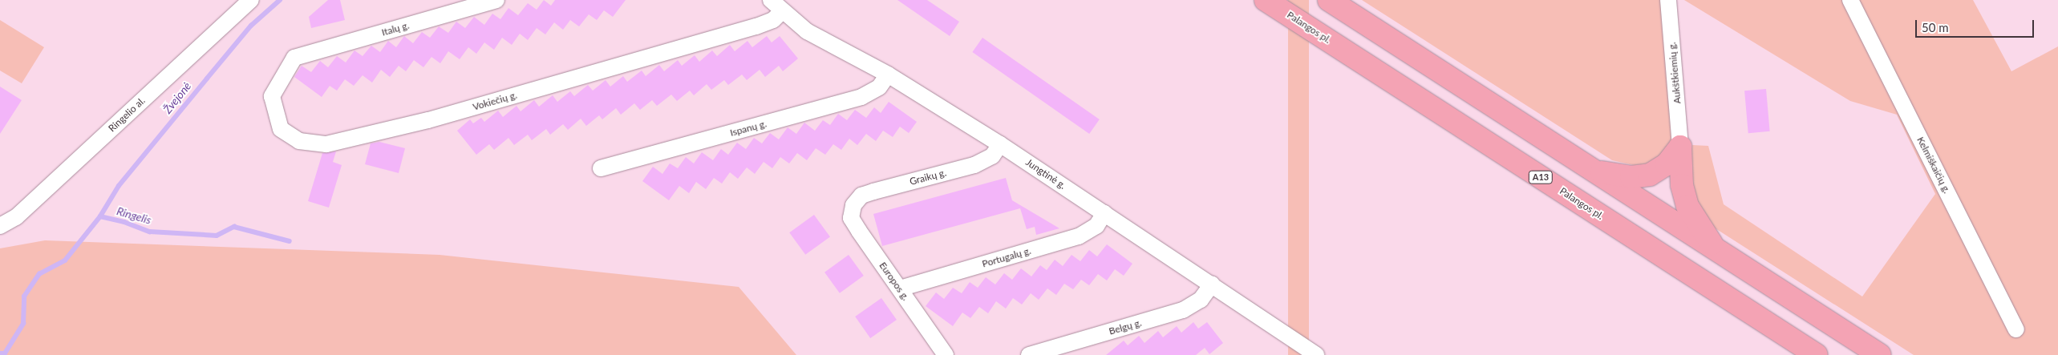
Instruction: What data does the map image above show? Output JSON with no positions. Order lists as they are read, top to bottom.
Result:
{
  "streets": {
    "highway": ["Palangos pl.", "A13"],
    "street": [
      "Italų g.",
      "Aukštkiemių g.",
      "Vokiečių g.",
      "Ringelio al.",
      "Ispanų g.",
      "Kelmiškaičių g.",
      "Jungtinė g.",
      "Graikų g.",
      "Portugalų g.",
      "Europos g.",
      "Belgų g."
    ]
  },
  "crossings": [
    ["Italų g.", "Vokiečių g."],
    ["Vokiečių g.", "Jungtinė g."],
    ["Ispanų g.", "Jungtinė g."],
    ["Jungtinė g.", "Graikų g."],
    ["Jungtinė g.", "Portugalų g."],
    ["Jungtinė g.", "Belgų g."],
    ["Graikų g.", "Europos g."],
    ["Portugalų g.", "Europos g."]
  ],
  "water": ["Žvejonė", "Ringelis"],
  "scale_bar": "50 m"
}
